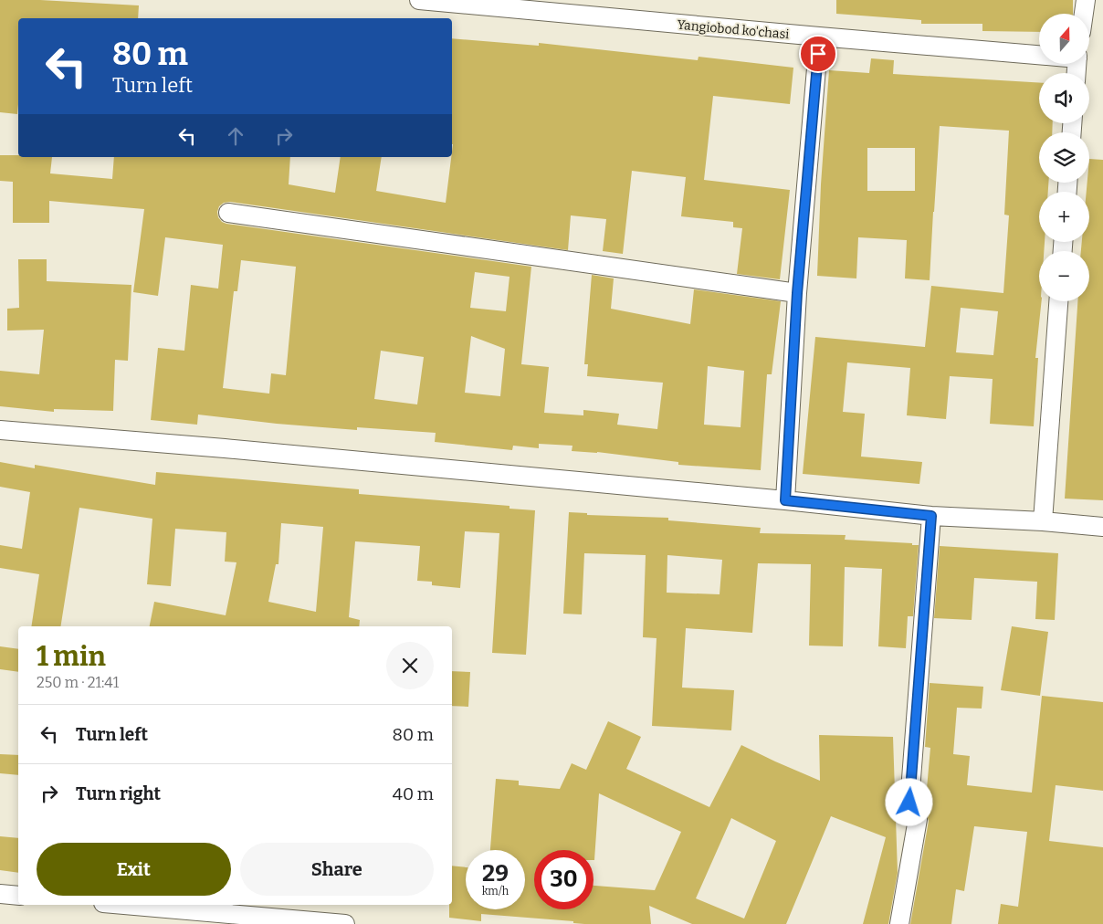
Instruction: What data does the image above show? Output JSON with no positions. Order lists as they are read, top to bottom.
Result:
{
  "streets": {
    "street": ["Yangiobod ko'chasi"]
  },
  "north": "top",
  "page": {
    "map_buttons": ["+", "−"],
    "turn": ["80 m", "Turn left"],
    "heading": ["1 min", "250 m · 21:41"],
    "list": [
      {
        "name": "Turn left",
        "value": "80 m"
      },
      {
        "name": "Turn right",
        "value": "40 m"
      }
    ],
    "buttons": ["Exit", "Share"],
    "speed": "29 km/h",
    "limit": "30"
  }
}
